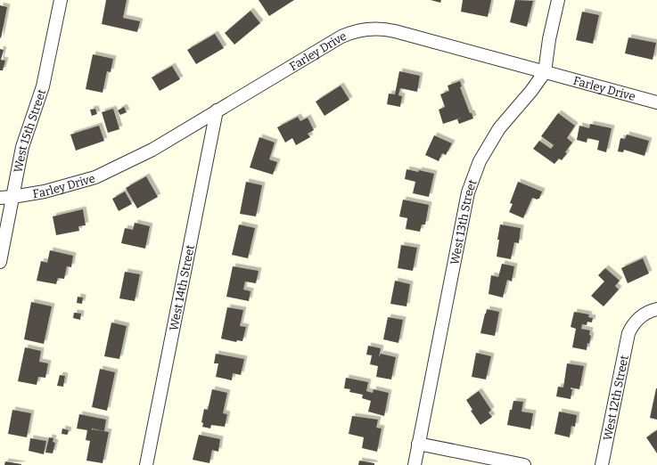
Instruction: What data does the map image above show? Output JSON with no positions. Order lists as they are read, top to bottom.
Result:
{
  "streets": {
    "street": [
      "Farley Drive",
      "West 15th Street",
      "West 13th Street",
      "West 14th Street",
      "West 12th Street"
    ]
  },
  "crossings": [
    ["Farley Drive", "West 15th Street"],
    ["Farley Drive", "West 13th Street"],
    ["Farley Drive", "West 14th Street"]
  ]
}
